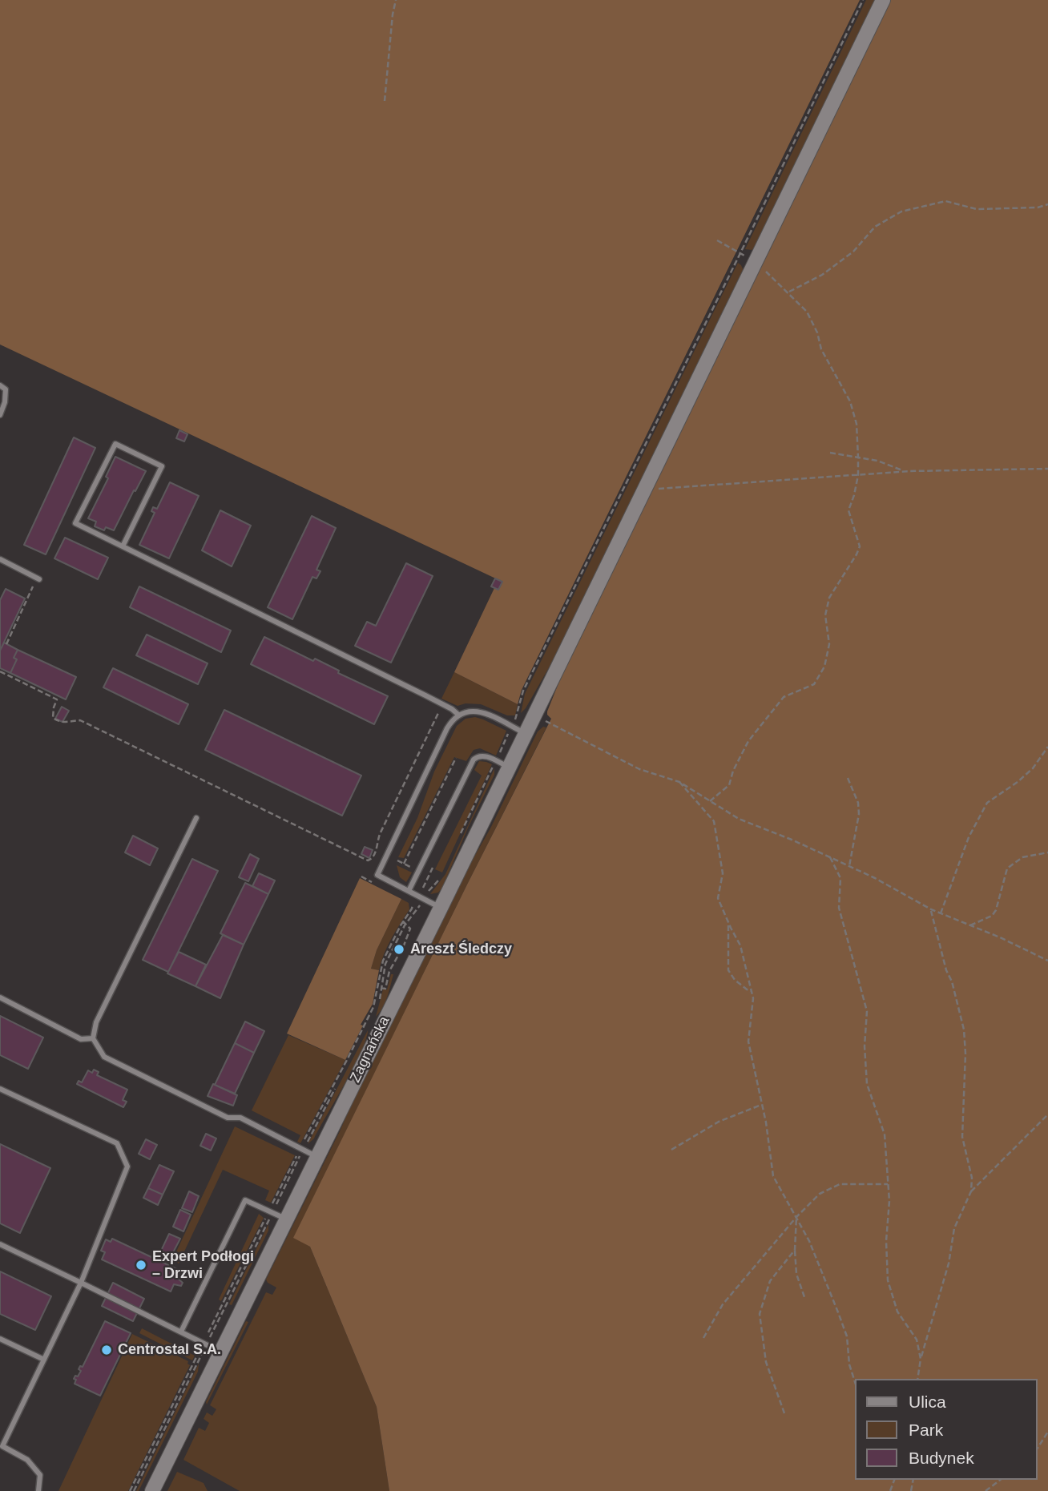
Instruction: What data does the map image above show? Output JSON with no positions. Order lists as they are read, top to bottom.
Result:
{
  "streets": {
    "street": ["Zagnańska"]
  },
  "places": ["Areszt Śledczy", "Expert Podłogi – Drzwi", "Centrostal S.A."],
  "legend": ["Ulica", "Park", "Budynek"]
}
